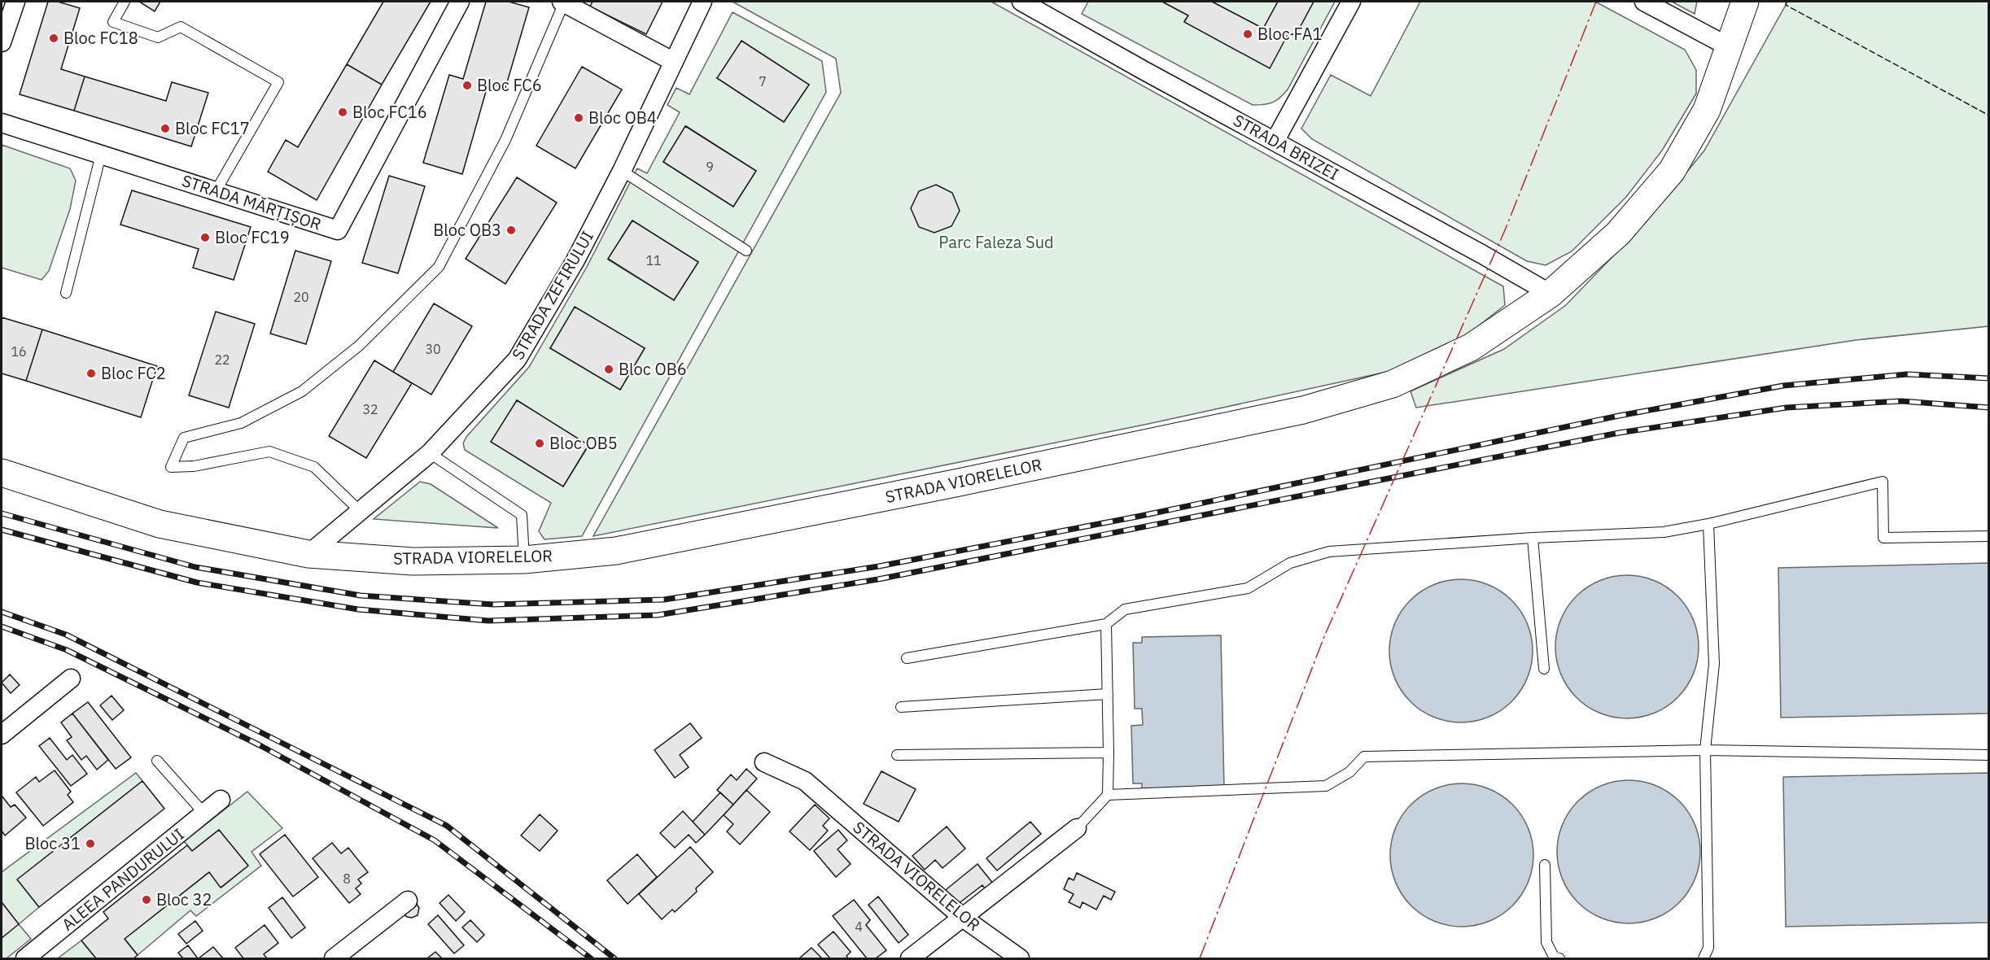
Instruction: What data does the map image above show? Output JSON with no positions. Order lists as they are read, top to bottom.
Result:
{
  "streets": {
    "street": [
      "STRADA BRIZEI",
      "STRADA MĂRȚIȘOR",
      "STRADA ZEFIRULUI",
      "STRADA VIORELELOR",
      "ALEEA PANDURULUI"
    ]
  },
  "crossings": [
    ["STRADA BRIZEI", "STRADA VIORELELOR"],
    ["STRADA ZEFIRULUI", "STRADA VIORELELOR"]
  ],
  "parks": ["Parc Faleza Sud"],
  "places": [
    "Bloc FA1",
    "Bloc FC18",
    "Bloc FC6",
    "Bloc FC16",
    "Bloc OB4",
    "Bloc FC17",
    "Bloc OB3",
    "Bloc FC19",
    "Bloc OB6",
    "Bloc FC2",
    "Bloc OB5",
    "Bloc 31",
    "Bloc 32"
  ],
  "house_numbers": [
    "7",
    "9",
    "11",
    "20",
    "30",
    "16",
    "22",
    "32",
    "8",
    "4"
  ]
}
